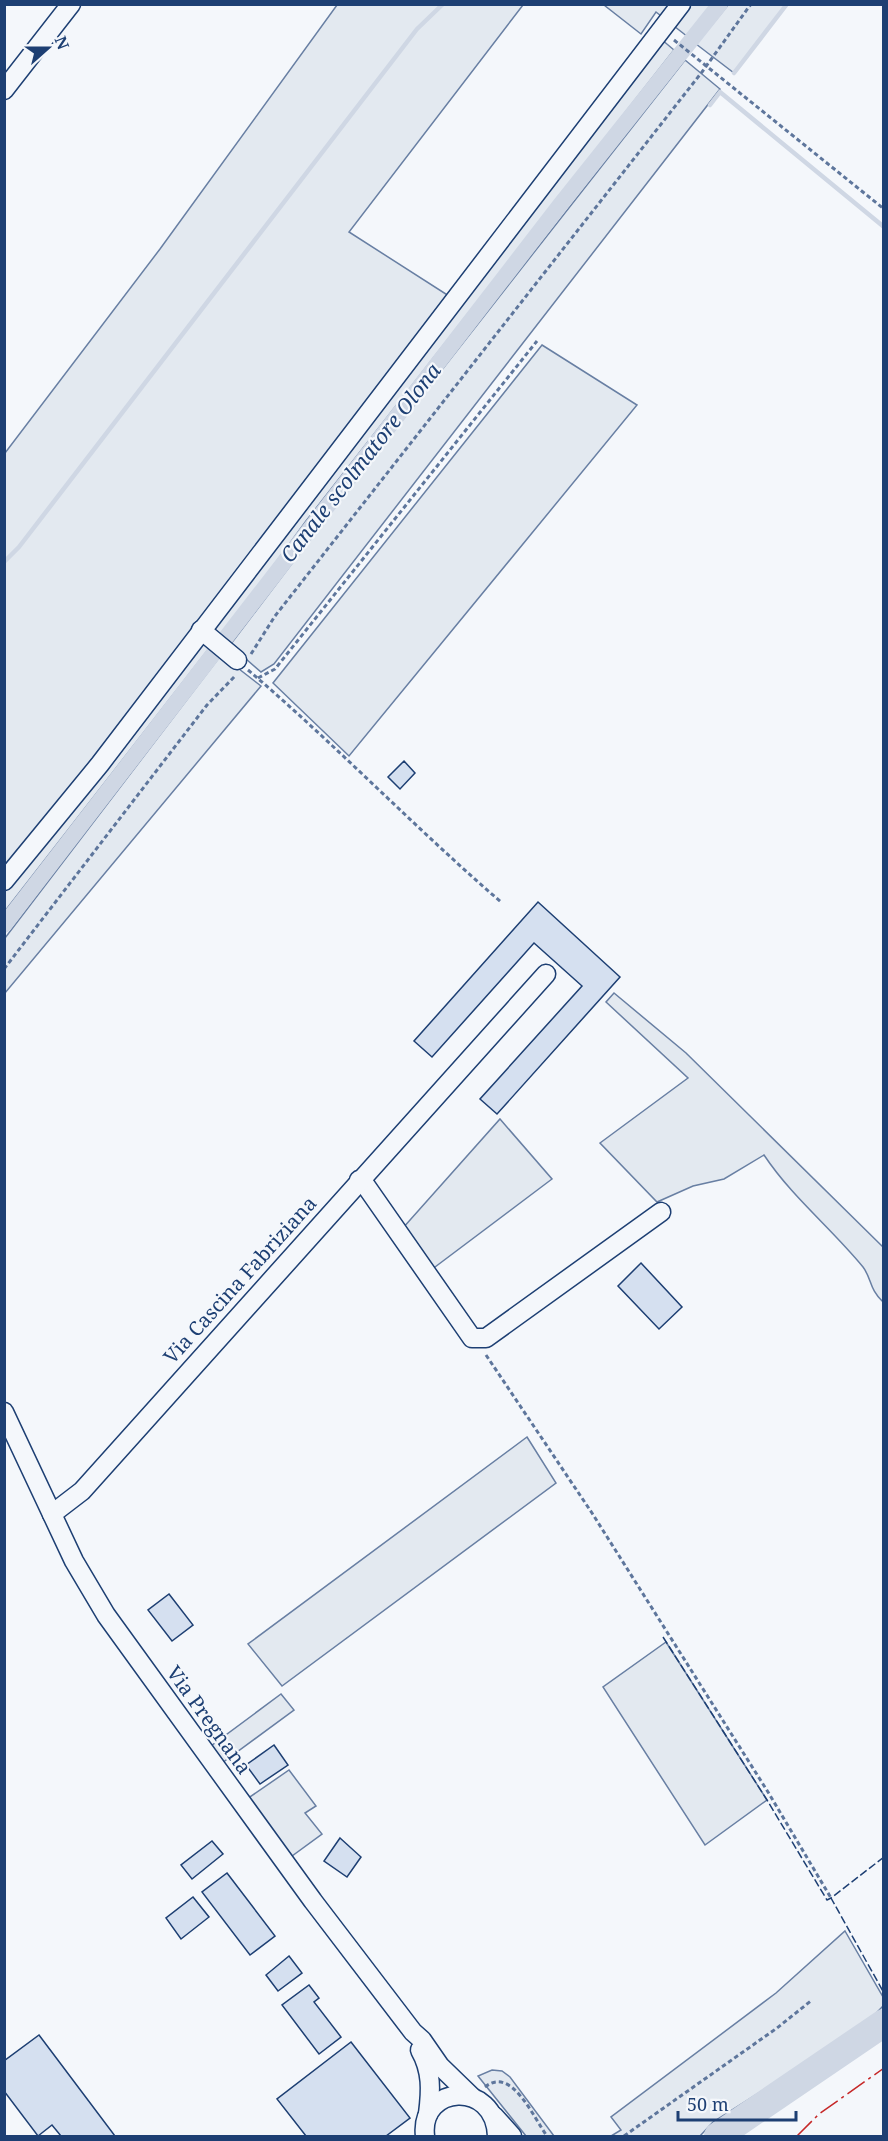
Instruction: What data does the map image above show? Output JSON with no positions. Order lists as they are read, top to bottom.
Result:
{
  "streets": {
    "street": ["Via Cascina Fabriziana", "Via Pregnana"]
  },
  "crossings": [
    ["Via Cascina Fabriziana", "Via Pregnana"]
  ],
  "water": ["Canale scolmatore Olona"],
  "scale_bar": "50 m",
  "north": "right"
}
